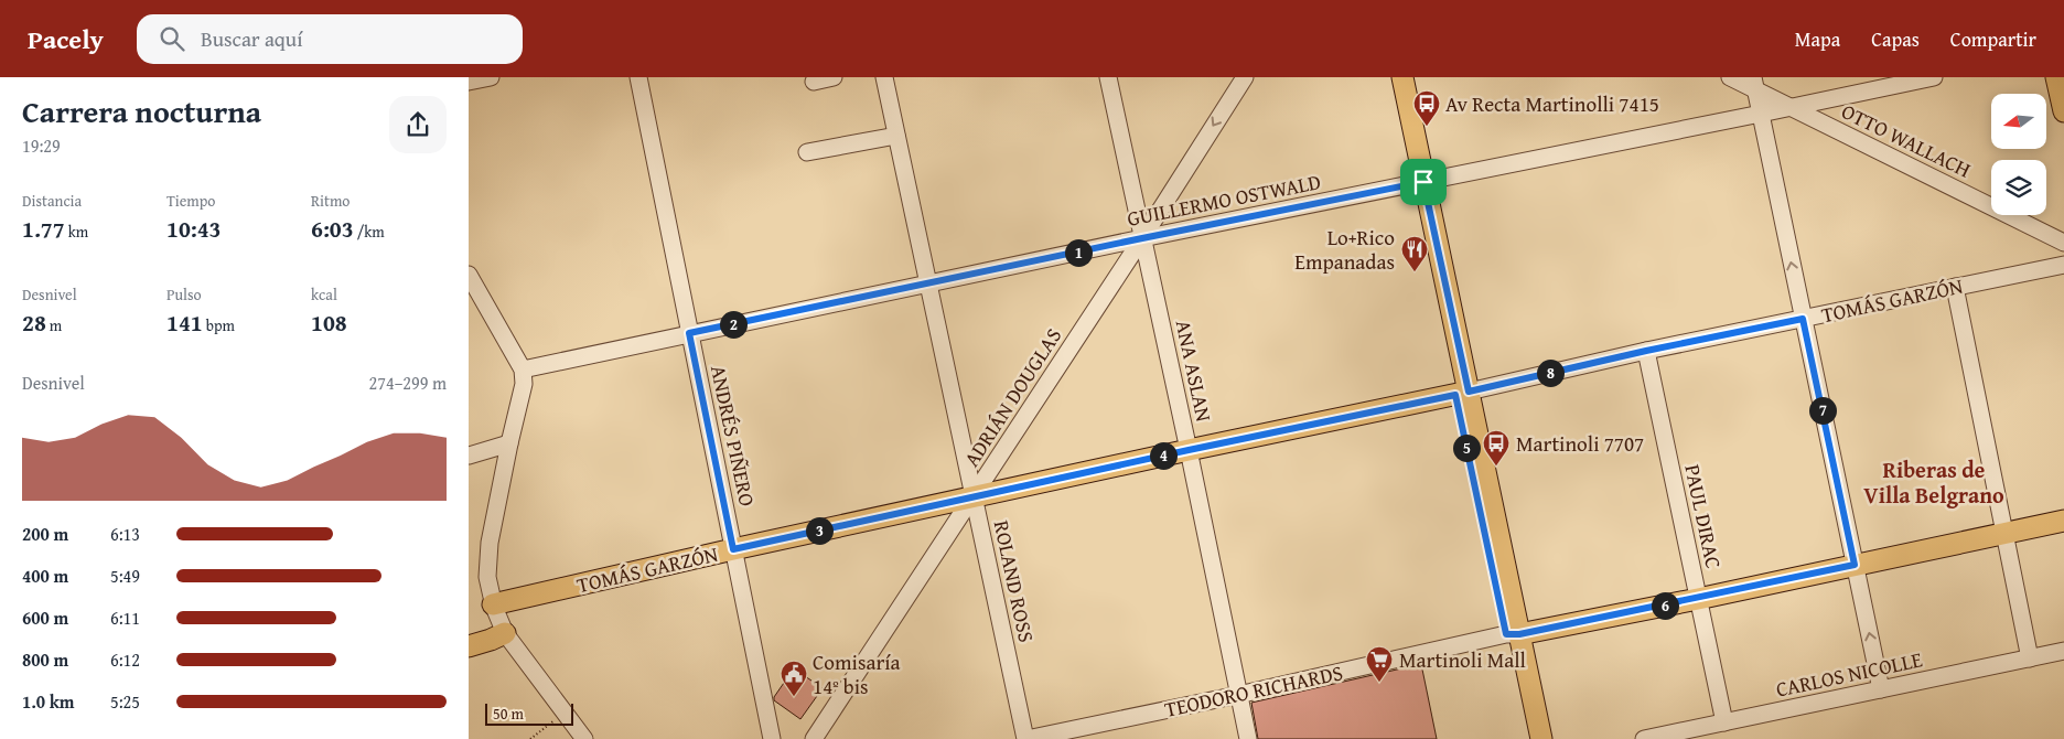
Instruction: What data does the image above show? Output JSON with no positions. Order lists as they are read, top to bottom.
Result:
{
  "streets": {
    "main road": ["TOMÁS GARZÓN", "TEODORO RICHARDS"],
    "street": [
      "OTTO WALLACH",
      "GUILLERMO OSTWALD",
      "ANA ASLAN",
      "ADRIÁN DOUGLAS",
      "ANDRÉS PIÑERO",
      "PAUL DIRAC",
      "ROLAND ROSS",
      "CARLOS NICOLLE"
    ]
  },
  "crossings": [
    ["OTTO WALLACH", "GUILLERMO OSTWALD"],
    ["GUILLERMO OSTWALD", "ANA ASLAN"],
    ["GUILLERMO OSTWALD", "ADRIÁN DOUGLAS"],
    ["GUILLERMO OSTWALD", "ANDRÉS PIÑERO"],
    ["GUILLERMO OSTWALD", "ROLAND ROSS"],
    ["TOMÁS GARZÓN", "ANA ASLAN"],
    ["TOMÁS GARZÓN", "ADRIÁN DOUGLAS"],
    ["TOMÁS GARZÓN", "ANDRÉS PIÑERO"],
    ["TOMÁS GARZÓN", "PAUL DIRAC"],
    ["TOMÁS GARZÓN", "ROLAND ROSS"],
    ["ANA ASLAN", "ADRIÁN DOUGLAS"],
    ["ANA ASLAN", "TEODORO RICHARDS"],
    ["ADRIÁN DOUGLAS", "ROLAND ROSS"],
    ["PAUL DIRAC", "CARLOS NICOLLE"],
    ["PAUL DIRAC", "TEODORO RICHARDS"],
    ["ROLAND ROSS", "TEODORO RICHARDS"]
  ],
  "districts": ["Riberas de Villa Belgrano"],
  "places": {
    "bus stop": ["Av Recta Martinolli 7415", "Martinoli 7707"],
    "restaurant": ["Lo+Rico Empanadas"],
    "supermarket": ["Martinoli Mall"],
    "public building": ["Comisaría 14º bis"]
  },
  "scale_bar": "50 m",
  "north": "left",
  "page": {
    "header": "Pacely",
    "search": "Buscar aquí",
    "nav": ["Mapa", "Capas", "Compartir"],
    "heading": ["Carrera nocturna", "19:29"],
    "stats": [
      ["Distancia", "1.77 km"],
      ["Tiempo", "10:43"],
      ["Ritmo", "6:03 /km"],
      ["Desnivel", "28 m"],
      ["Pulso", "141 bpm"],
      ["kcal", "108"]
    ],
    "pins": [
      "1",
      "2",
      "8",
      "7",
      "5",
      "4",
      "3",
      "6"
    ],
    "chart": ["Desnivel", "274–299 m"],
    "list": [
      {
        "name": "200 m",
        "note": "6:13"
      },
      {
        "name": "400 m",
        "note": "5:49"
      },
      {
        "name": "600 m",
        "note": "6:11"
      },
      {
        "name": "800 m",
        "note": "6:12"
      },
      {
        "name": "1.0 km",
        "note": "5:25"
      }
    ],
    "scale": "50 m"
  }
}
